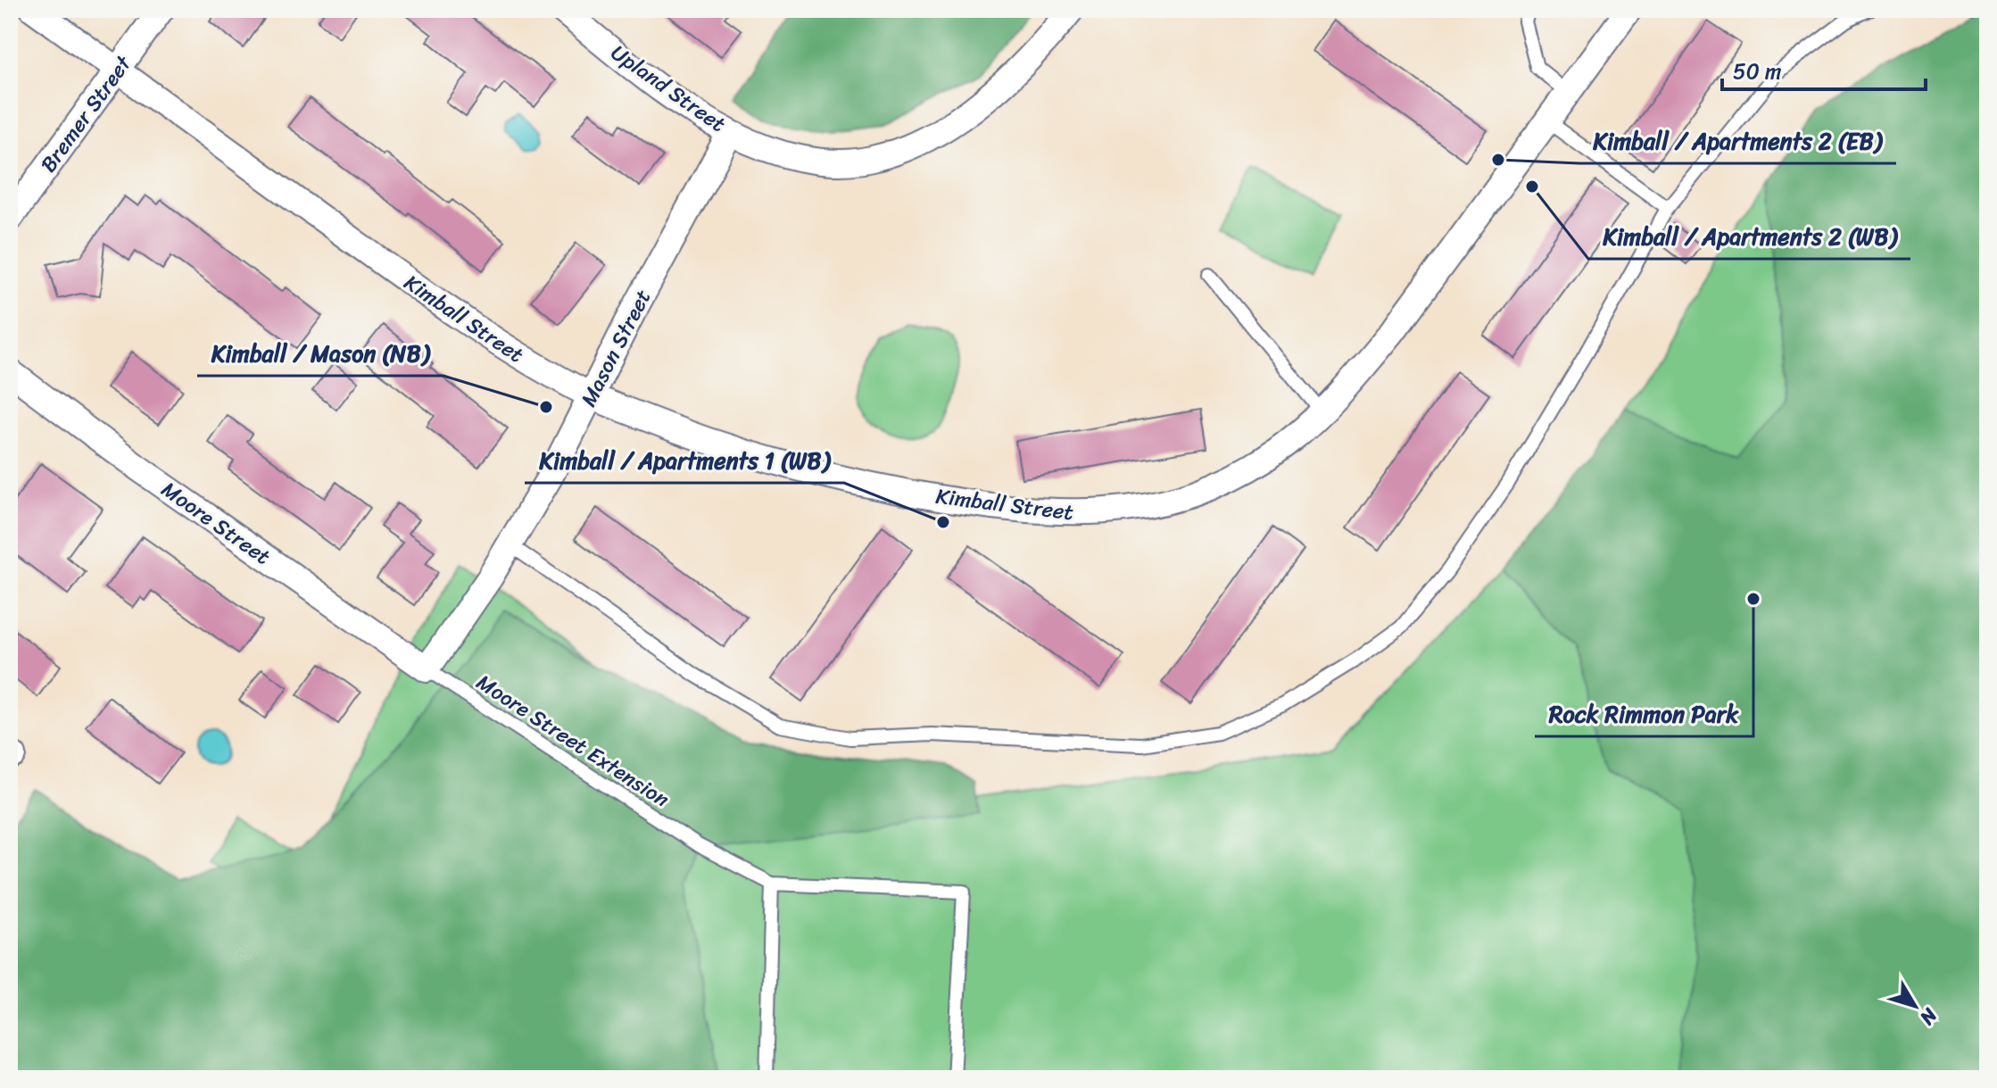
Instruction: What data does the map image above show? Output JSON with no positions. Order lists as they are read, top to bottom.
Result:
{
  "streets": {
    "street": [
      "Upland Street",
      "Bremer Street",
      "Kimball Street",
      "Mason Street",
      "Moore Street"
    ],
    "lane": ["Moore Street Extension"]
  },
  "crossings": [
    ["Upland Street", "Mason Street"],
    ["Bremer Street", "Kimball Street"],
    ["Kimball Street", "Mason Street"],
    ["Mason Street", "Moore Street"],
    ["Mason Street", "Moore Street Extension"],
    ["Moore Street", "Moore Street Extension"]
  ],
  "places": [
    "Kimball / Apartments 2 (EB)",
    "Kimball / Apartments 2 (WB)",
    "Kimball / Mason (NB)",
    "Kimball / Apartments 1 (WB)",
    "Rock Rimmon Park"
  ],
  "scale_bar": "50 m",
  "north": "bottom right"
}
